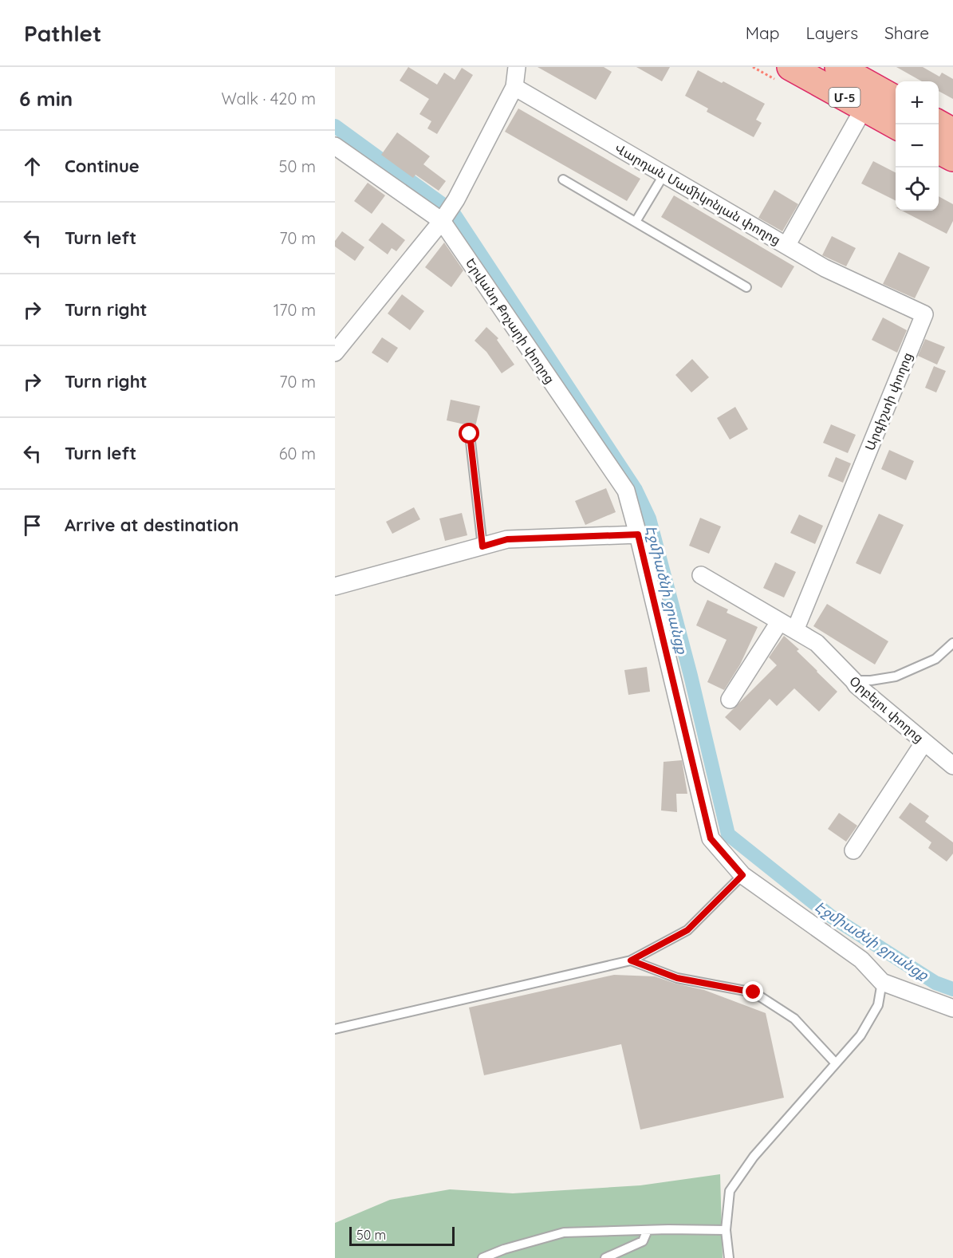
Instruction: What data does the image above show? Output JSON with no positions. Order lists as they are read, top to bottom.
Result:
{
  "streets": {
    "highway": ["Մ-5"],
    "street": [
      "Վարդան Մամիկոնյան փողոց",
      "Երվանդ Քոչարի փողոց",
      "Արգիշտի փողոց",
      "Օրբելու փողոց"
    ]
  },
  "crossings": [
    ["Մ-5", "Վարդան Մամիկոնյան փողոց"],
    ["Վարդան Մամիկոնյան փողոց", "Արգիշտի փողոց"],
    ["Արգիշտի փողոց", "Օրբելու փողոց"]
  ],
  "water": ["Էջմիածնի ջրանցք"],
  "scale_bar": "50 m",
  "page": {
    "header": "Pathlet",
    "nav": ["Map", "Layers", "Share"],
    "heading": ["6 min", "Walk · 420 m"],
    "map_buttons": ["+", "−"],
    "list": [
      ["Continue", "50 m"],
      ["Turn left", "70 m"],
      ["Turn right", "170 m"],
      ["Turn right", "70 m"],
      ["Turn left", "60 m"],
      "Arrive at destination"
    ],
    "scale": "50 m"
  }
}
